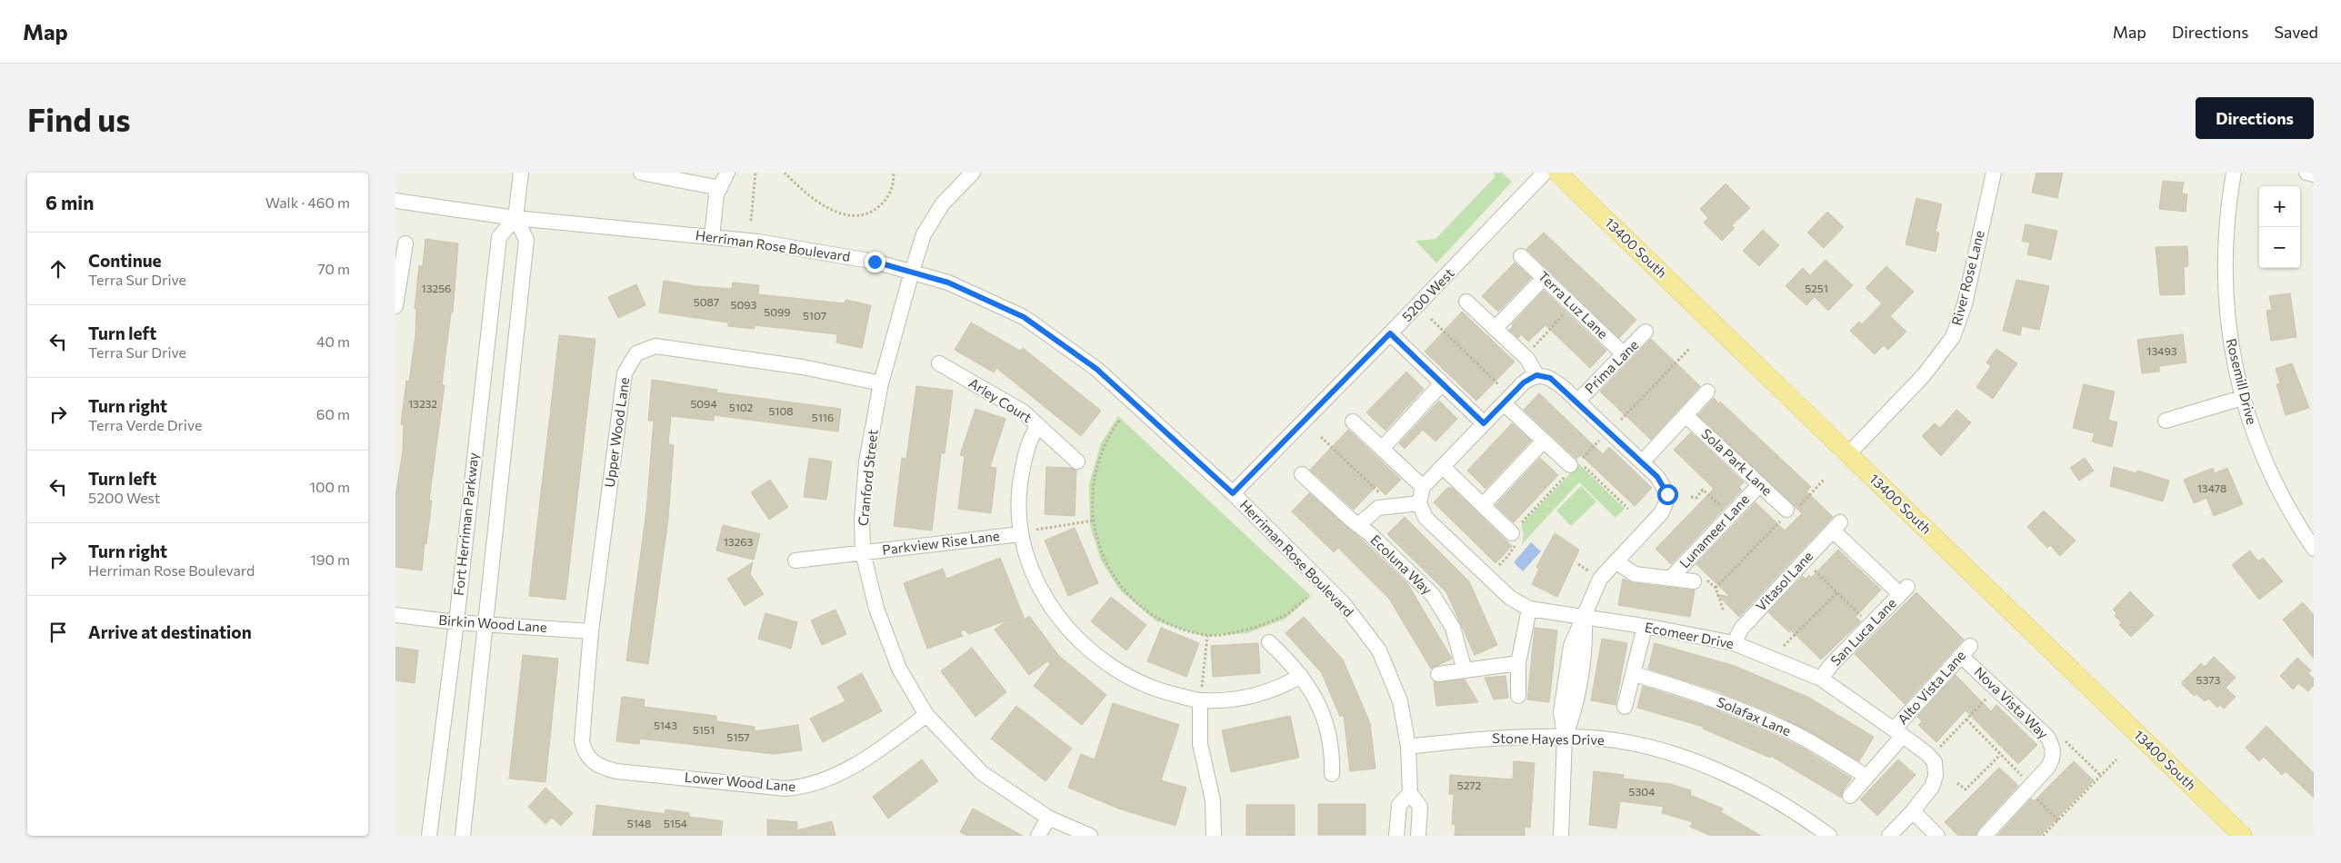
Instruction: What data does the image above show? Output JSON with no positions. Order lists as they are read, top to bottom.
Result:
{
  "streets": {
    "main road": ["13400 South"],
    "street": [
      "Herriman Rose Boulevard",
      "River Rose Lane",
      "5200 West",
      "Terra Luz Lane",
      "Prima Lane",
      "Rosemill Drive",
      "Arley Court",
      "Upper Wood Lane",
      "Sola Park Lane",
      "Cranford Street",
      "Fort Herriman Parkway",
      "Lunameer Lane",
      "Parkview Rise Lane",
      "Ecoluna Way",
      "Vitasol Lane",
      "Birkin Wood Lane",
      "San Luca Lane",
      "Ecomeer Drive",
      "Alto Vista Lane",
      "Nova Vista Way",
      "Solafax Lane",
      "Stone Hayes Drive",
      "Lower Wood Lane"
    ]
  },
  "crossings": [
    ["Herriman Rose Boulevard", "5200 West"],
    ["Herriman Rose Boulevard", "Cranford Street"],
    ["Herriman Rose Boulevard", "Fort Herriman Parkway"],
    ["Herriman Rose Boulevard", "Stone Hayes Drive"],
    ["13400 South", "River Rose Lane"],
    ["Terra Luz Lane", "Prima Lane"],
    ["Upper Wood Lane", "Cranford Street"],
    ["Upper Wood Lane", "Birkin Wood Lane"],
    ["Upper Wood Lane", "Lower Wood Lane"],
    ["Sola Park Lane", "Lunameer Lane"],
    ["Cranford Street", "Parkview Rise Lane"],
    ["Cranford Street", "Lower Wood Lane"],
    ["Fort Herriman Parkway", "Birkin Wood Lane"],
    ["Ecoluna Way", "Ecomeer Drive"],
    ["Vitasol Lane", "San Luca Lane"],
    ["Vitasol Lane", "Ecomeer Drive"],
    ["San Luca Lane", "Ecomeer Drive"],
    ["Ecomeer Drive", "Alto Vista Lane"],
    ["Alto Vista Lane", "Nova Vista Way"],
    ["Alto Vista Lane", "Solafax Lane"]
  ],
  "house_numbers": [
    "13256",
    "5251",
    "5087",
    "5093",
    "5099",
    "5107",
    "13493",
    "13232",
    "5094",
    "5102",
    "5108",
    "5116",
    "13478",
    "13263",
    "5373",
    "5143",
    "5151",
    "5157",
    "5272",
    "5304",
    "5148",
    "5154"
  ],
  "page": {
    "header": "Map",
    "nav": ["Map", "Directions", "Saved"],
    "buttons": "Directions",
    "title": "Find us",
    "heading": ["6 min", "Walk · 460 m"],
    "map_buttons": ["+", "−"],
    "list": [
      ["Continue", "Terra Sur Drive", "70 m"],
      ["Turn left", "Terra Sur Drive", "40 m"],
      ["Turn right", "Terra Verde Drive", "60 m"],
      ["Turn left", "5200 West", "100 m"],
      ["Turn right", "Herriman Rose Boulevard", "190 m"],
      "Arrive at destination"
    ]
  }
}
